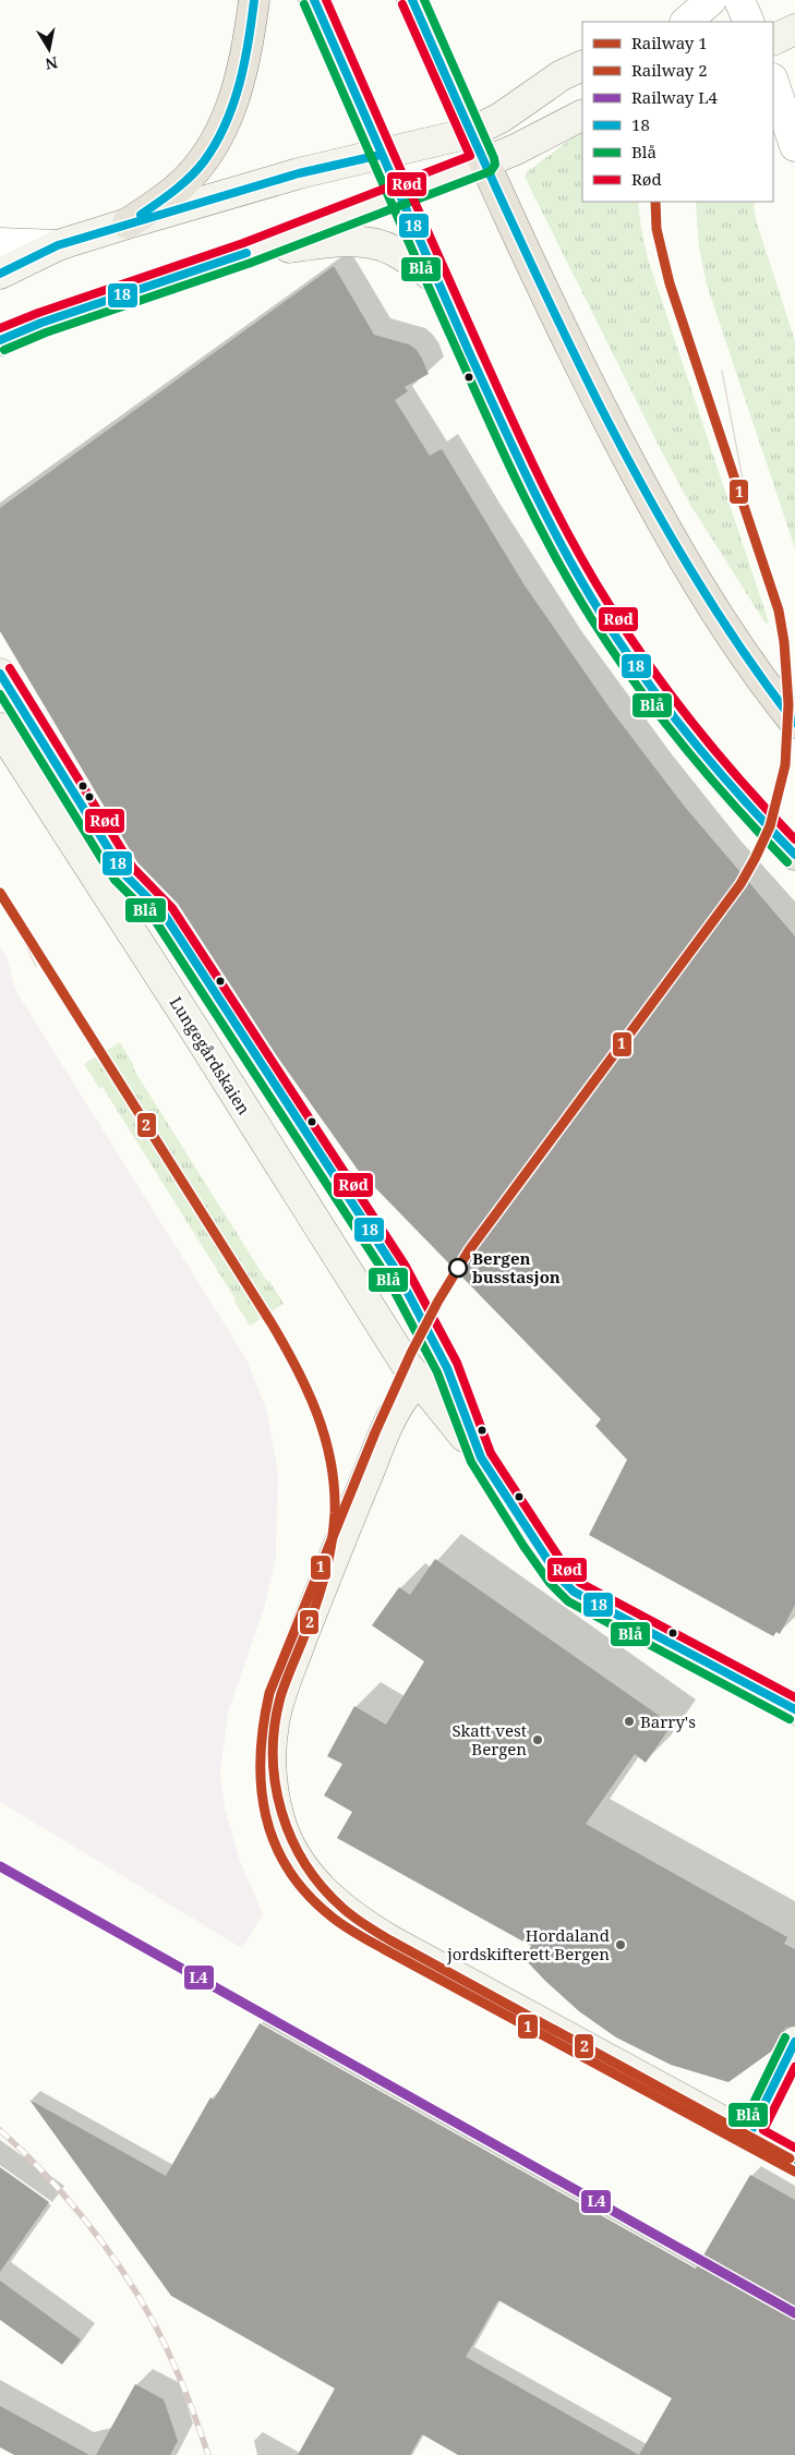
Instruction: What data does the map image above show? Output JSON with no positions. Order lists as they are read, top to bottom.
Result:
{
  "streets": {
    "main road": ["Lungegårdskaien"]
  },
  "places": [
    "Bergen busstasjon",
    "Barry's",
    "Skatt vest Bergen",
    "Hordaland jordskifterett Bergen"
  ],
  "lines": [
    "transit line 18",
    "transit line Blå",
    "transit line Rød",
    "rail line 1",
    "rail line 2",
    "rail line L4"
  ],
  "legend": [
    "Railway 1",
    "Railway 2",
    "Railway L4",
    "18",
    "Blå",
    "Rød"
  ],
  "north": "bottom"
}
